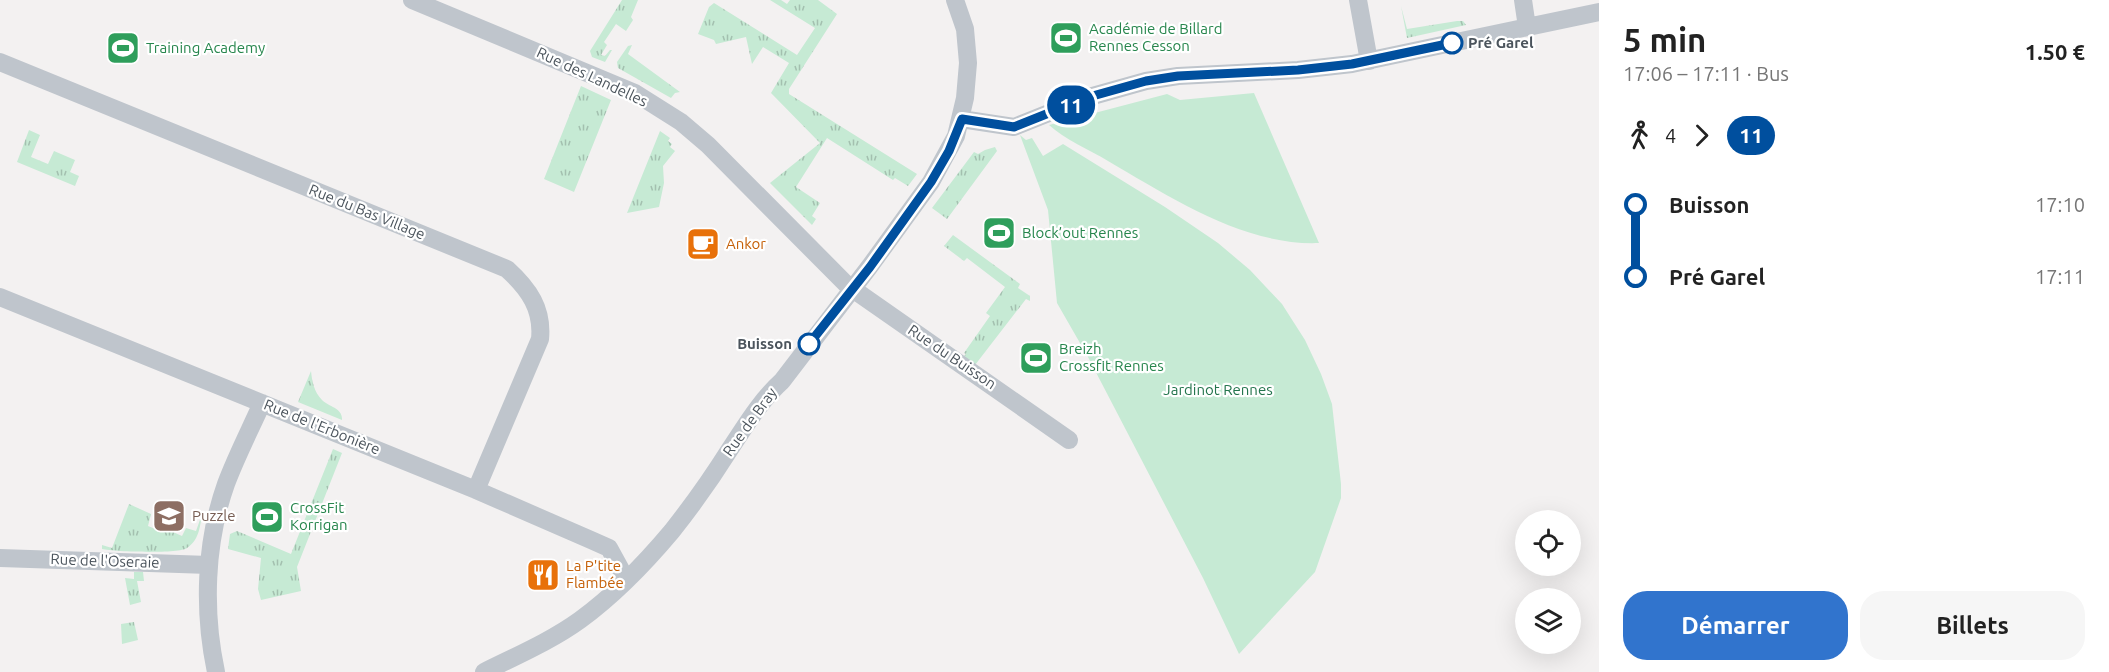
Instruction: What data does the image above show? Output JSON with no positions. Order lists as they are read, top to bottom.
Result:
{
  "streets": {
    "street": [
      "Rue des Landelles",
      "Rue du Bas Village",
      "Rue du Buisson",
      "Rue de Bray",
      "Rue de l'Erbonière",
      "Rue de l'Oseraie"
    ]
  },
  "crossings": [
    ["Rue des Landelles", "Rue du Buisson"],
    ["Rue des Landelles", "Rue de Bray"],
    ["Rue du Bas Village", "Rue de l'Erbonière"],
    ["Rue du Buisson", "Rue de Bray"],
    ["Rue de Bray", "Rue de l'Erbonière"]
  ],
  "parks": ["Jardinot Rennes"],
  "places": {
    "sports": [
      "Académie de Billard Rennes Cesson",
      "Training Academy",
      "Block’out Rennes",
      "Breizh Crossfit Rennes",
      "CrossFit Korrigan"
    ],
    "other": ["Pré Garel", "Buisson"],
    "cafe": ["Ankor"],
    "school or university": ["Puzzle"],
    "restaurant": ["La P'tite Flambée"]
  },
  "lines": ["bus line 11"],
  "page": {
    "on_map": "11",
    "heading": ["5 min", "17:06 – 17:11 · Bus", "1.50 €"],
    "legs": ["4", "11"],
    "list": [
      {
        "name": "Buisson",
        "value": "17:10"
      },
      {
        "name": "Pré Garel",
        "value": "17:11"
      }
    ],
    "buttons": ["Démarrer", "Billets"]
  }
}
